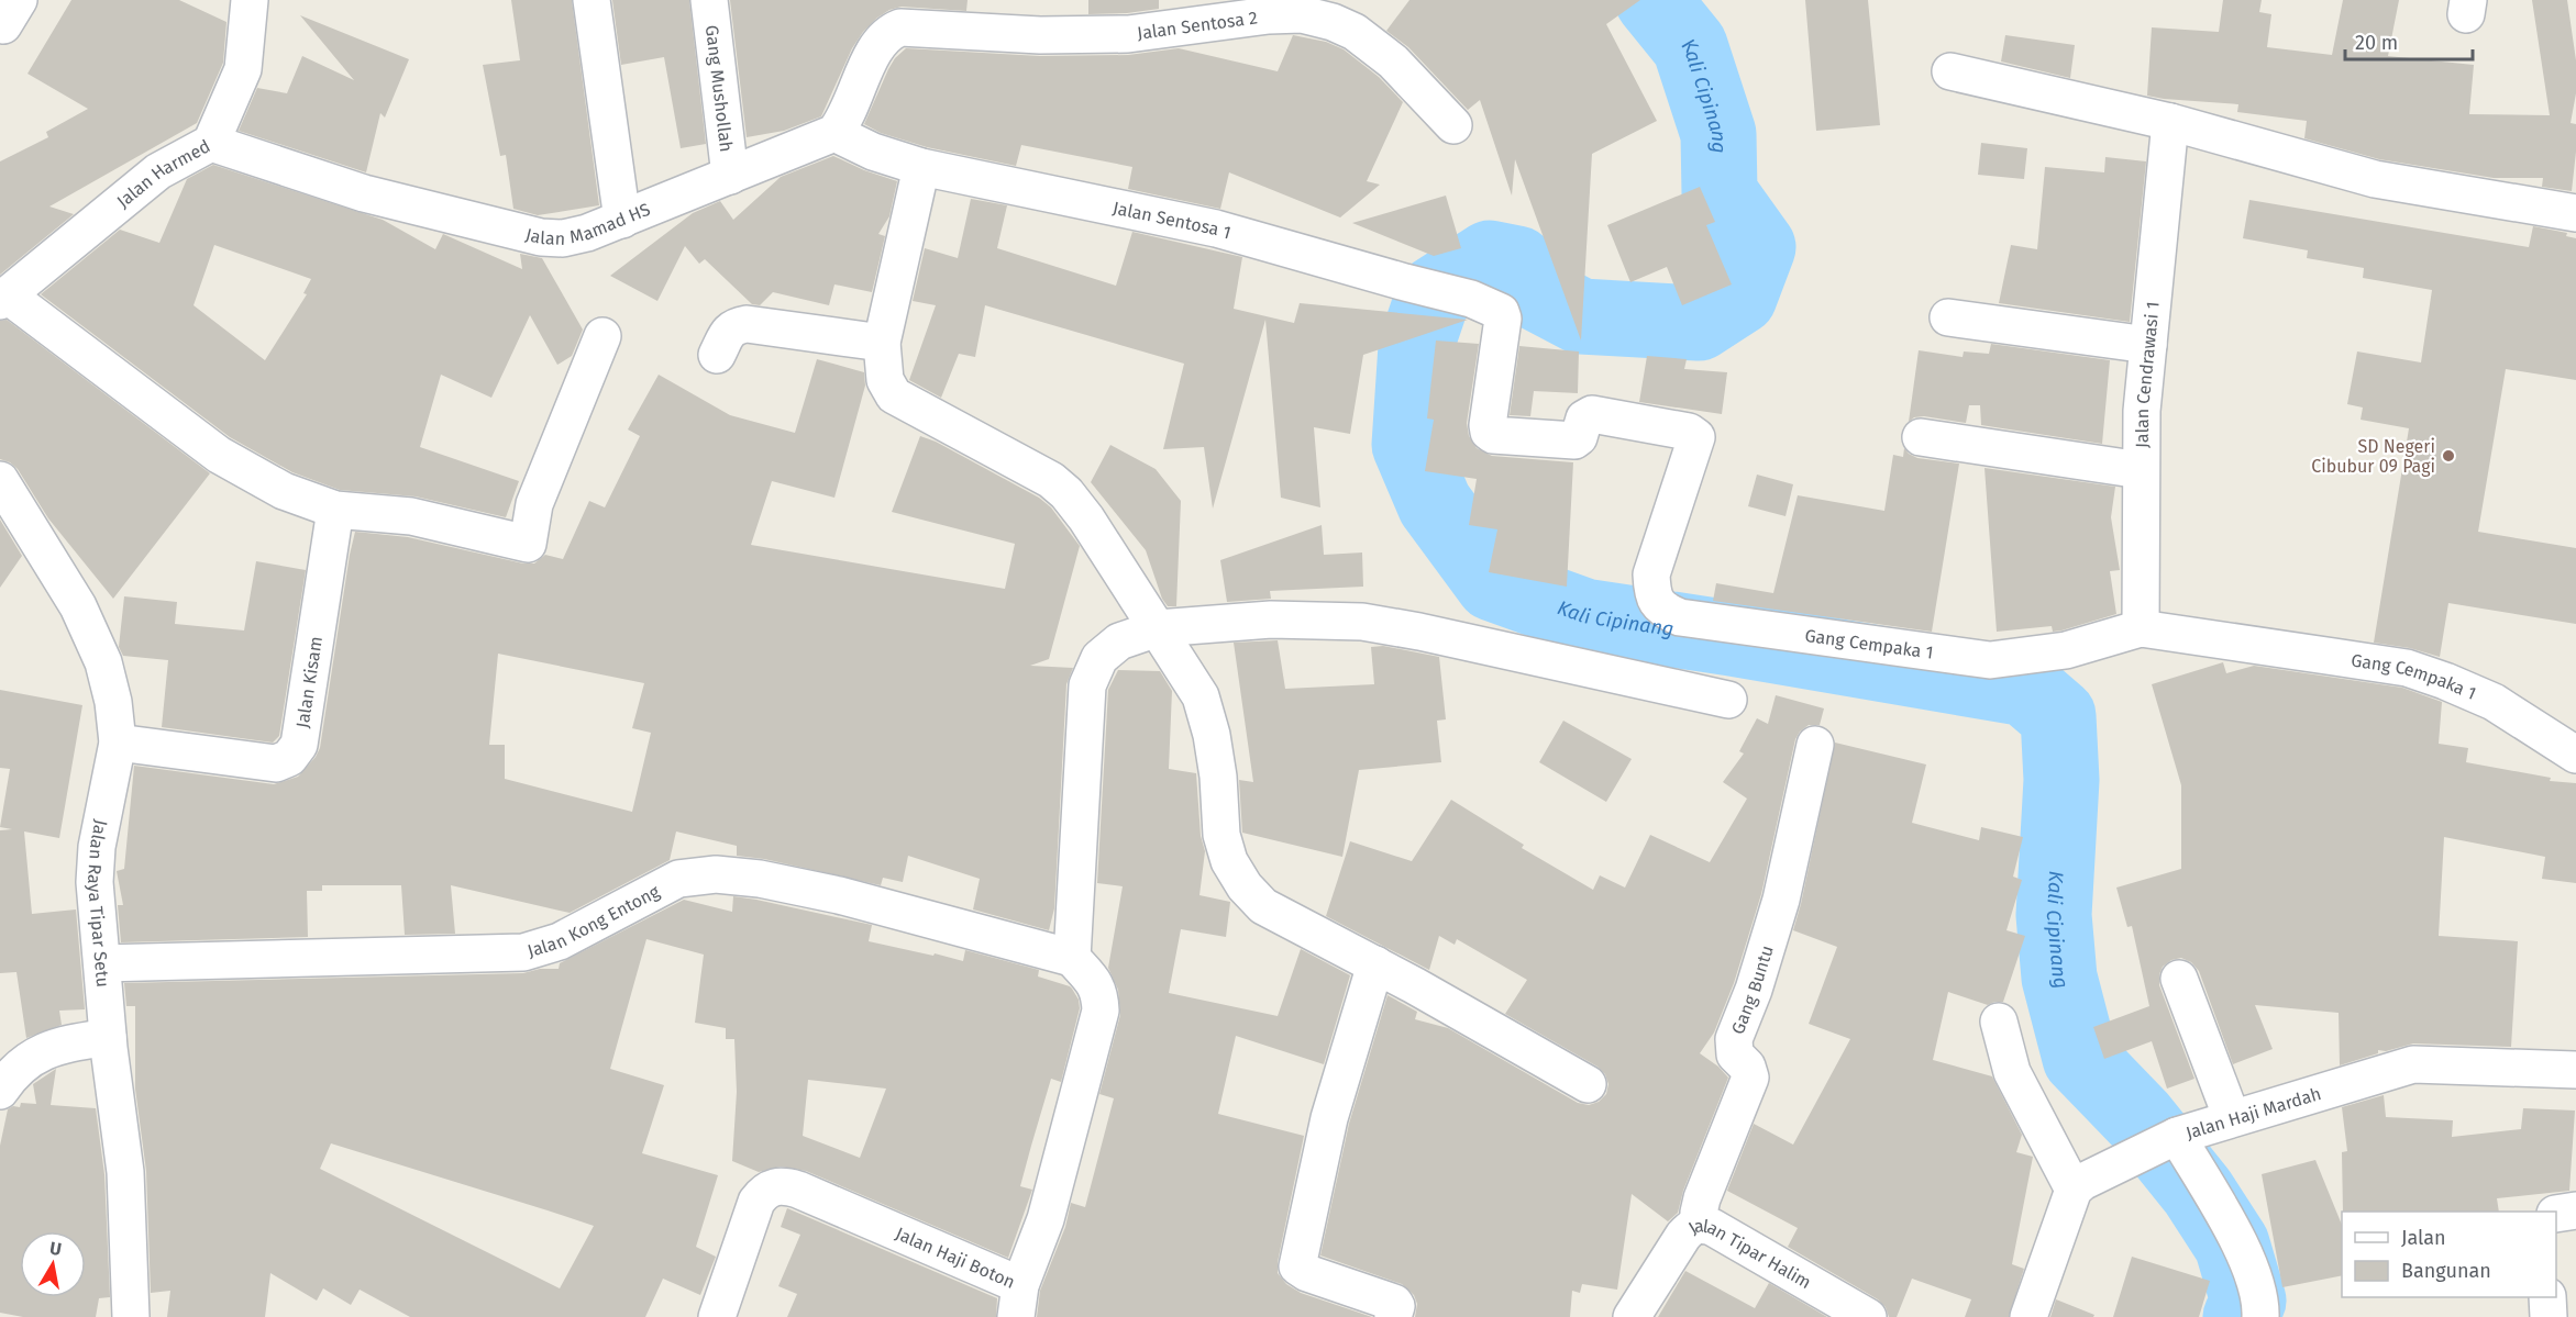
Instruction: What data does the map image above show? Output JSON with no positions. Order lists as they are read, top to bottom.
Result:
{
  "streets": {
    "street": [
      "Jalan Sentosa 2",
      "Gang Mushollah",
      "Jalan Harmed",
      "Jalan Mamad HS",
      "Jalan Sentosa 1",
      "Jalan Cendrawasi 1",
      "Gang Cempaka 1",
      "Jalan Kisam",
      "Jalan Raya Tipar Setu",
      "Jalan Kong Entong",
      "Gang Buntu",
      "Jalan Haji Mardah",
      "Jalan Haji Boton",
      "Jalan Tipar Halim"
    ]
  },
  "crossings": [
    ["Jalan Sentosa 2", "Jalan Mamad HS"],
    ["Jalan Sentosa 2", "Jalan Sentosa 1"],
    ["Gang Mushollah", "Jalan Mamad HS"],
    ["Jalan Harmed", "Jalan Mamad HS"],
    ["Jalan Mamad HS", "Jalan Sentosa 1"],
    ["Jalan Sentosa 1", "Gang Cempaka 1"],
    ["Jalan Cendrawasi 1", "Gang Cempaka 1"],
    ["Jalan Kisam", "Jalan Raya Tipar Setu"],
    ["Jalan Raya Tipar Setu", "Jalan Kong Entong"],
    ["Jalan Kong Entong", "Jalan Haji Boton"],
    ["Gang Buntu", "Jalan Tipar Halim"]
  ],
  "water": ["Kali Cipinang"],
  "places": ["SD Negeri Cibubur 09 Pagi"],
  "legend": ["Jalan", "Bangunan"],
  "scale_bar": "20 m",
  "north": "top"
}
